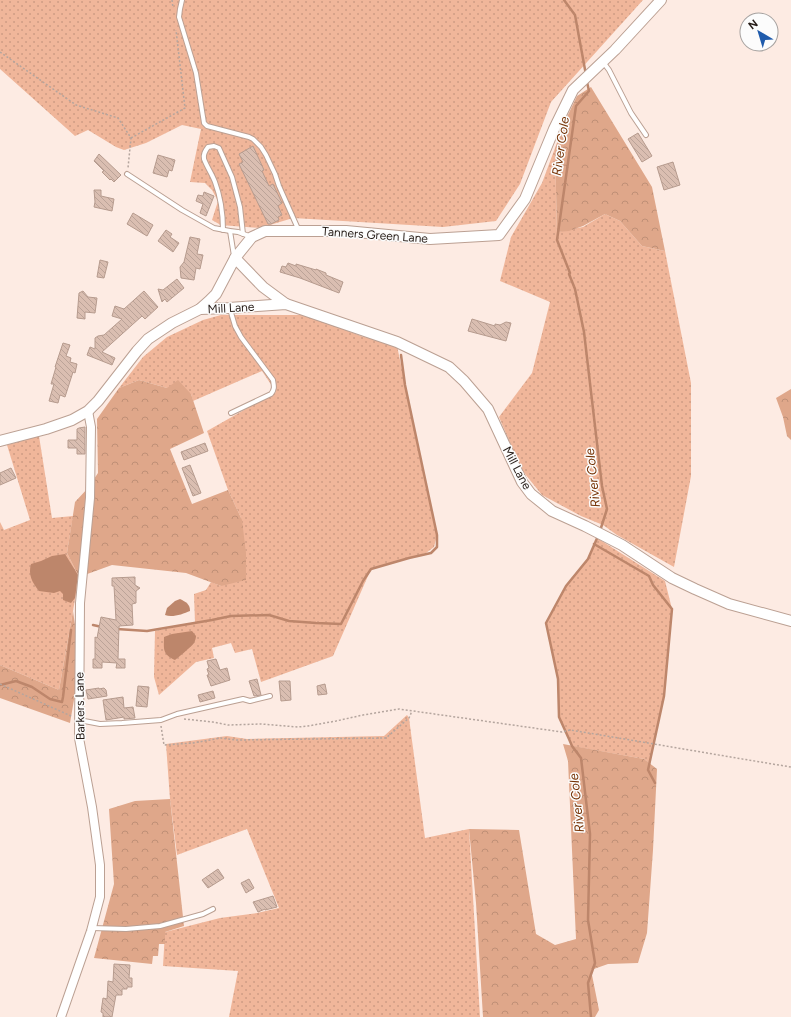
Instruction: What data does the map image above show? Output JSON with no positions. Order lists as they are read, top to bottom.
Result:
{
  "streets": {
    "street": ["Tanners Green Lane", "Mill Lane", "Barkers Lane"]
  },
  "water": ["River Cole"],
  "north": "top left"
}
